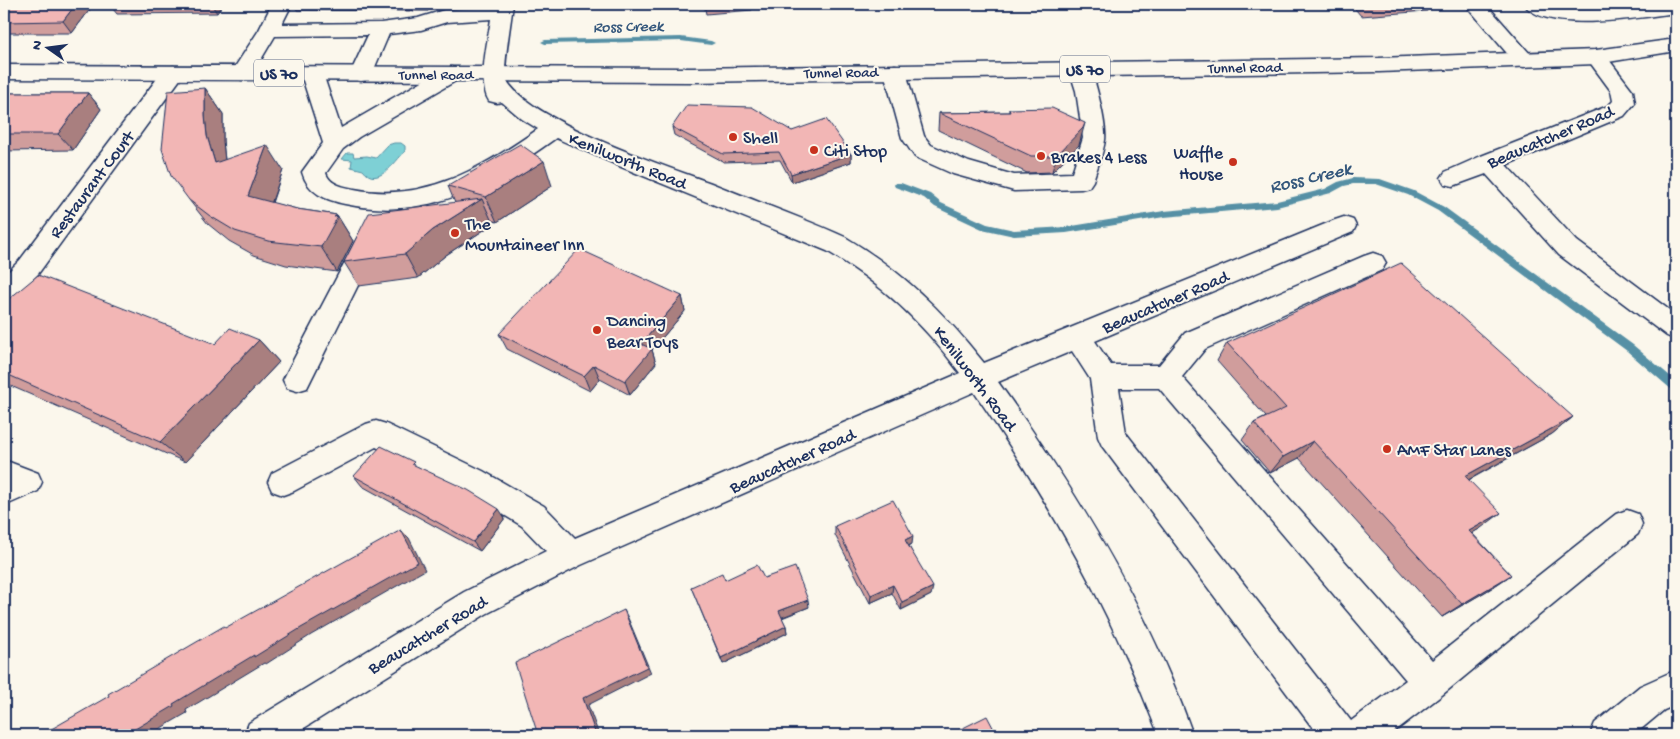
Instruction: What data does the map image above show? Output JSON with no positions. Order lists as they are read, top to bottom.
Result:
{
  "streets": {
    "street": [
      "Tunnel Road",
      "US 70",
      "Beaucatcher Road",
      "Kenilworth Road",
      "Restaurant Court"
    ]
  },
  "crossings": [
    ["Tunnel Road", "Beaucatcher Road"],
    ["Tunnel Road", "Kenilworth Road"],
    ["Tunnel Road", "Restaurant Court"],
    ["Beaucatcher Road", "Kenilworth Road"]
  ],
  "water": ["Ross Creek"],
  "places": [
    "Shell",
    "Citi Stop",
    "Brakes 4 Less",
    "Waffle House",
    "The Mountaineer Inn",
    "Dancing Bear Toys",
    "AMF Star Lanes"
  ],
  "north": "left"
}
